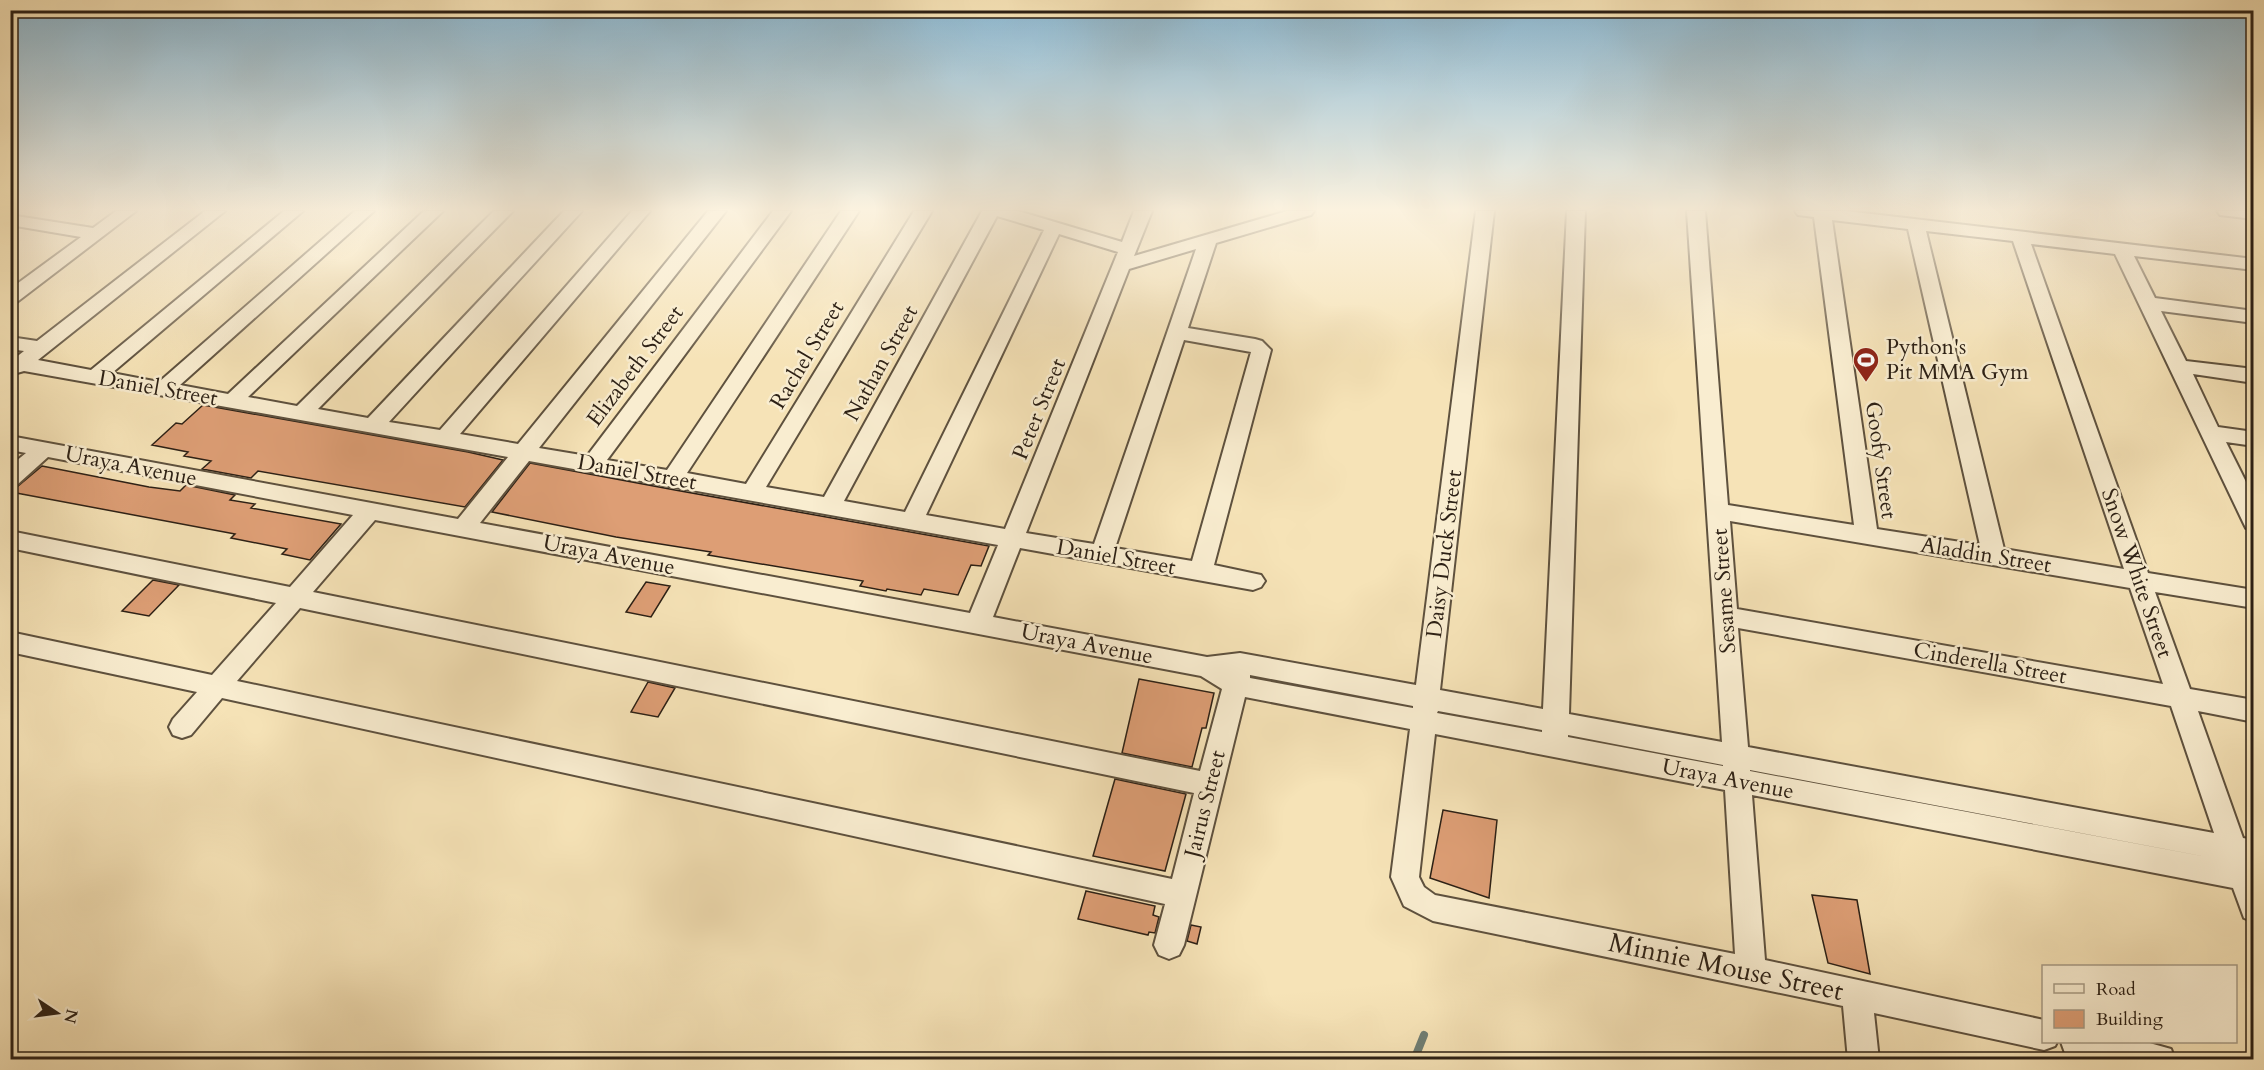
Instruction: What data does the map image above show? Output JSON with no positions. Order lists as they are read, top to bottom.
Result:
{
  "streets": {
    "street": [
      "Rachel Street",
      "Nathan Street",
      "Elizabeth Street",
      "Daniel Street",
      "Peter Street",
      "Goofy Street",
      "Uraya Avenue",
      "Daisy Duck Street",
      "Aladdin Street",
      "Snow White Street",
      "Sesame Street",
      "Cinderella Street",
      "Jairus Street",
      "Minnie Mouse Street"
    ]
  },
  "crossings": [
    ["Rachel Street", "Daniel Street"],
    ["Nathan Street", "Daniel Street"],
    ["Elizabeth Street", "Daniel Street"],
    ["Daniel Street", "Peter Street"],
    ["Peter Street", "Uraya Avenue"],
    ["Goofy Street", "Aladdin Street"],
    ["Uraya Avenue", "Daisy Duck Street"],
    ["Uraya Avenue", "Snow White Street"],
    ["Uraya Avenue", "Sesame Street"],
    ["Uraya Avenue", "Jairus Street"],
    ["Daisy Duck Street", "Minnie Mouse Street"],
    ["Aladdin Street", "Snow White Street"],
    ["Aladdin Street", "Sesame Street"],
    ["Snow White Street", "Cinderella Street"],
    ["Sesame Street", "Cinderella Street"],
    ["Sesame Street", "Minnie Mouse Street"]
  ],
  "places": {
    "sports": ["Python's Pit MMA Gym"]
  },
  "legend": ["Road", "Building"],
  "north": "right"
}
